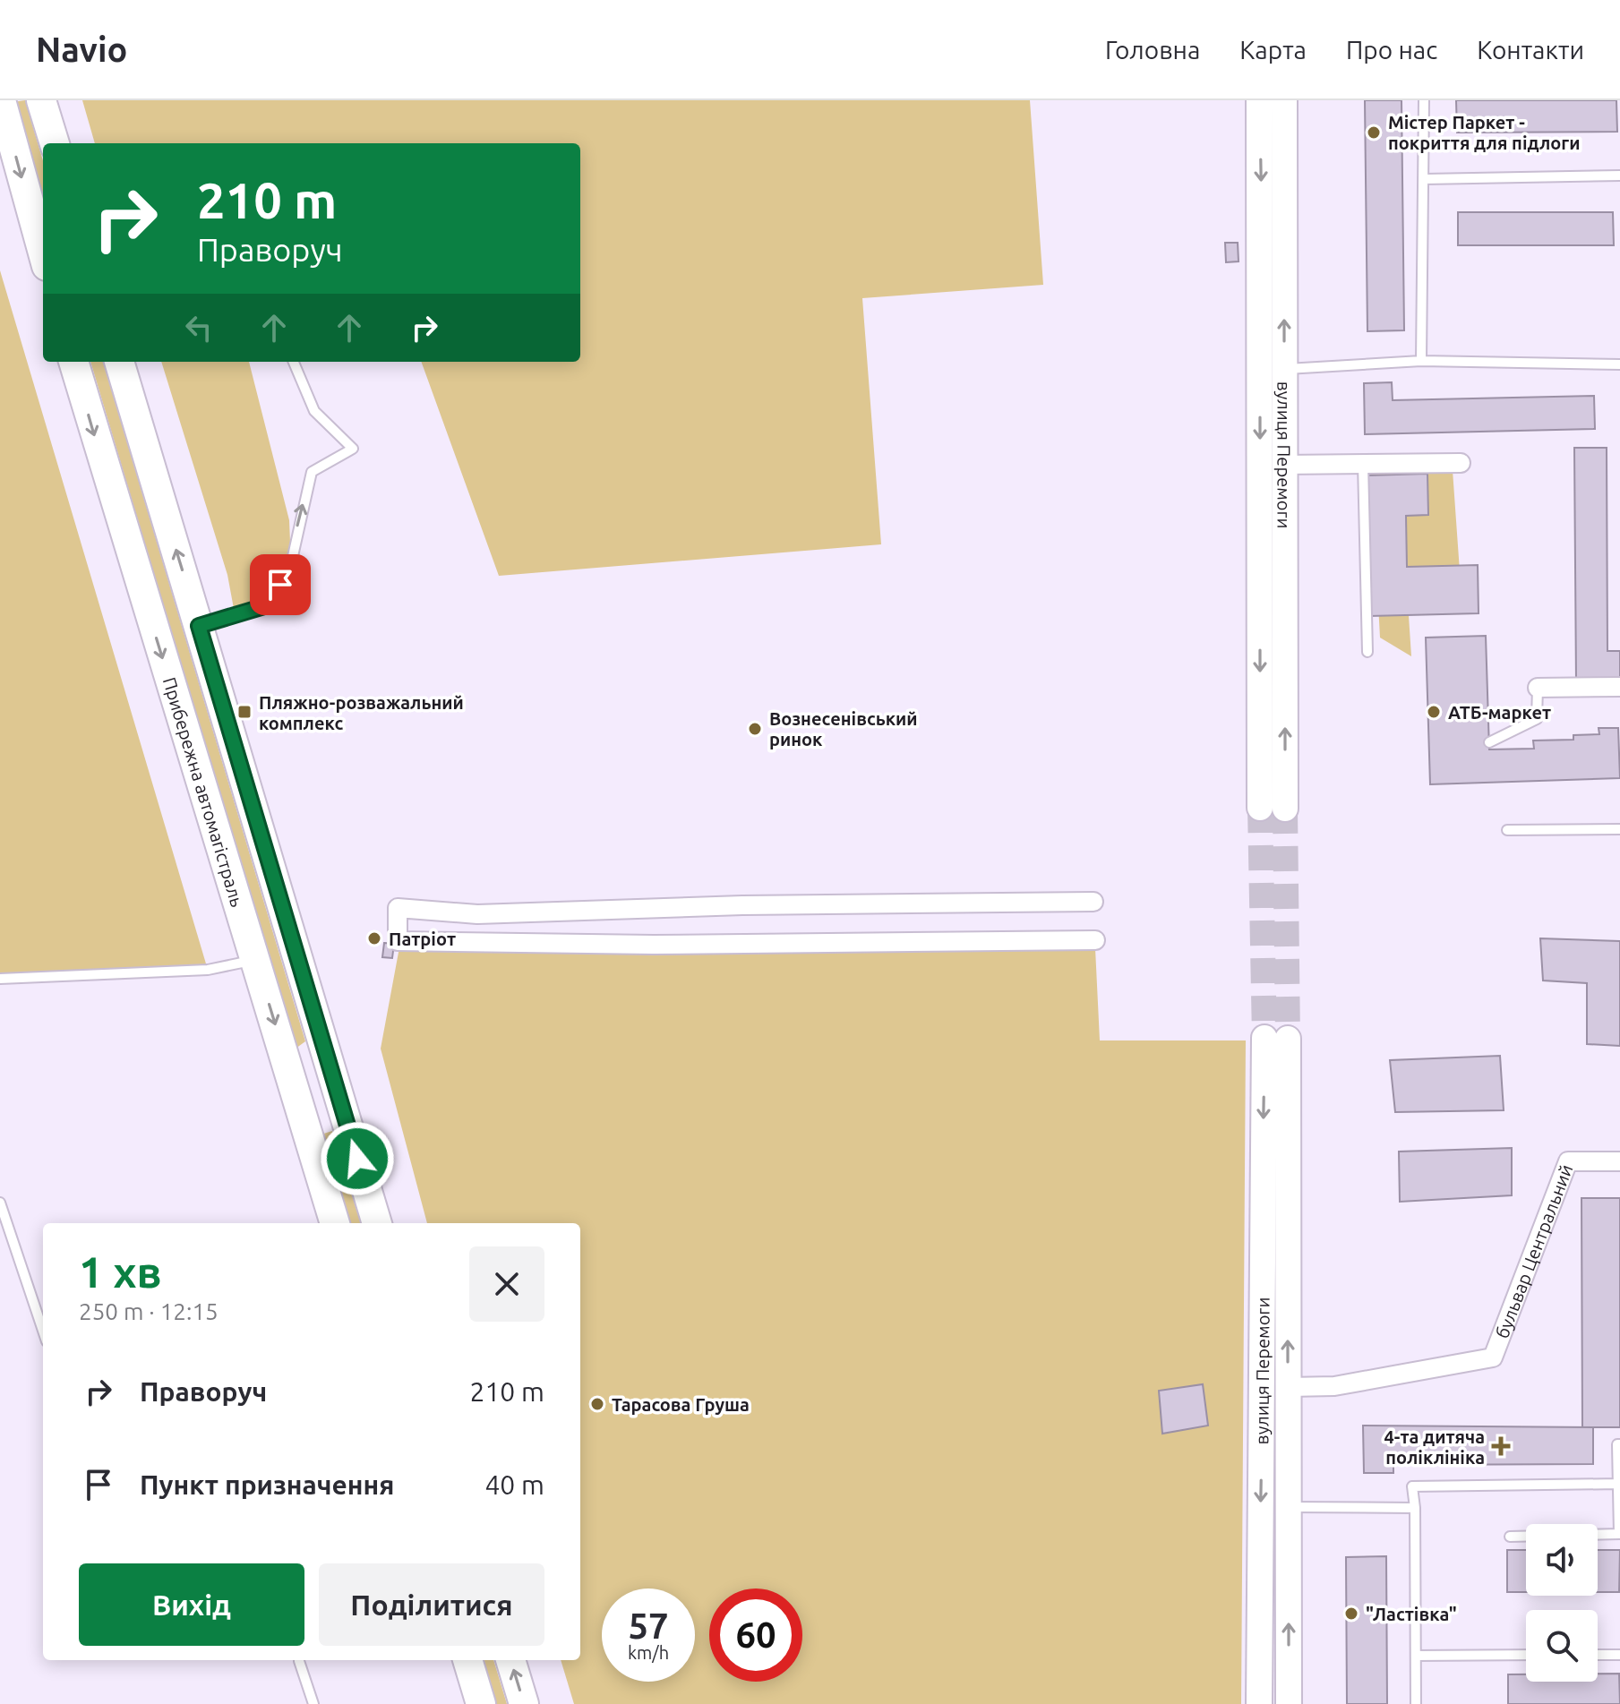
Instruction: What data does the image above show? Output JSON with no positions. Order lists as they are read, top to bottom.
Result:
{
  "streets": {
    "main road": ["вулиця Перемоги", "Прибережна автомагістраль"],
    "street": ["бульвар Центральний"]
  },
  "crossings": [
    ["вулиця Перемоги", "бульвар Центральний"]
  ],
  "places": {
    "other": [
      "Містер Паркет - покриття для підлоги",
      "АТБ-маркет",
      "Вознесенівський ринок",
      "Патріот",
      "Тарасова Груша",
      "\"Ластівка\""
    ],
    "transit": ["Пляжно-розважальний комплекс"],
    "health": ["4-та дитяча поліклініка"]
  },
  "page": {
    "header": "Navio",
    "nav": [
      "Головна",
      "Карта",
      "Про нас",
      "Контакти"
    ],
    "turn": ["210 m", "Праворуч"],
    "heading": ["1 хв", "250 m · 12:15"],
    "list": [
      {
        "name": "Праворуч",
        "value": "210 m"
      },
      {
        "name": "Пункт призначення",
        "value": "40 m"
      }
    ],
    "buttons": ["Вихід", "Поділитися"],
    "speed": "57 km/h",
    "limit": "60"
  }
}
